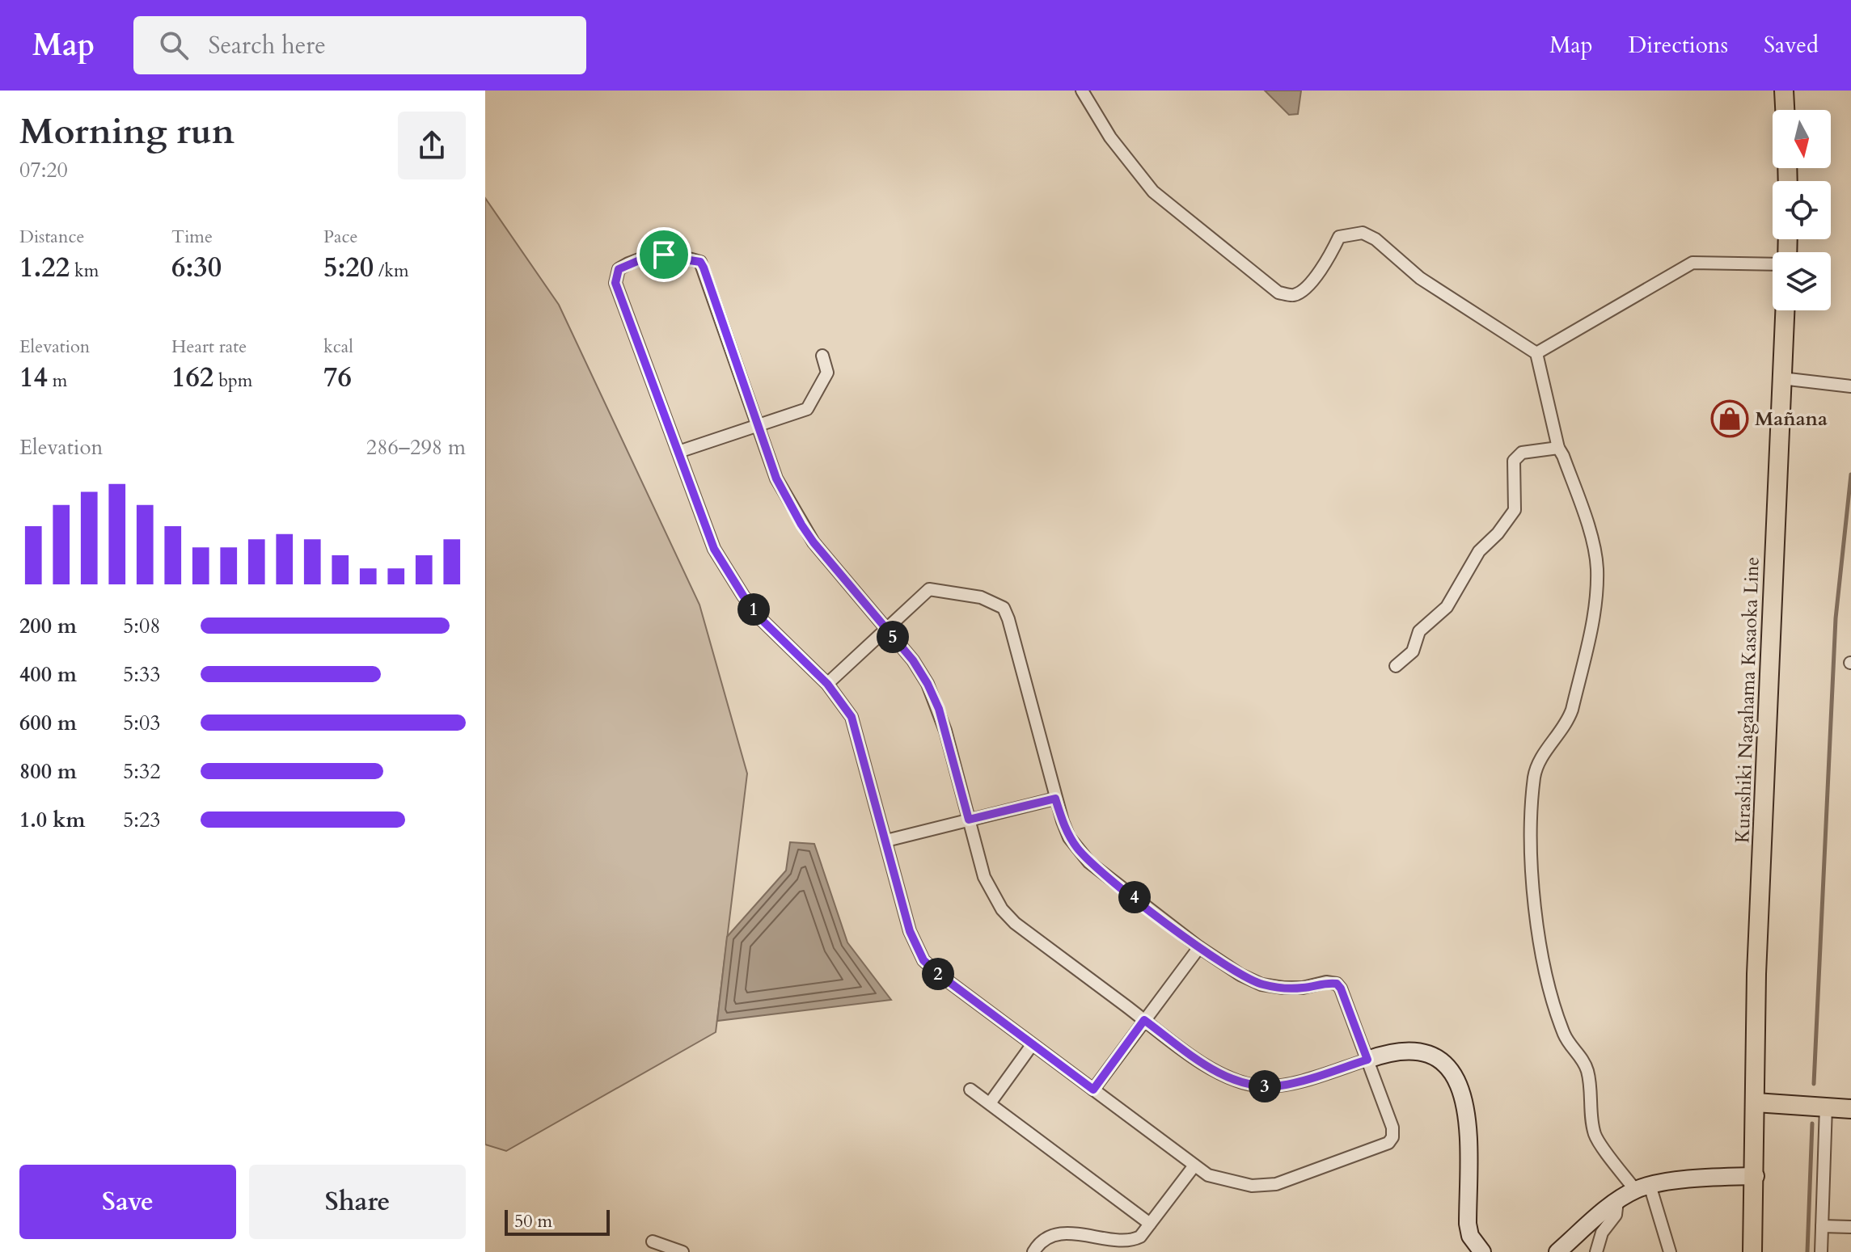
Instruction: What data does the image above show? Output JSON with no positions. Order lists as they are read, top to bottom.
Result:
{
  "streets": {
    "main road": ["Kurashiki Nagahama Kasaoka Line"]
  },
  "places": {
    "shop": ["Mañana"]
  },
  "scale_bar": "50 m",
  "north": "bottom",
  "page": {
    "header": "Map",
    "search": "Search here",
    "nav": ["Map", "Directions", "Saved"],
    "heading": ["Morning run", "07:20"],
    "stats": [
      ["Distance", "1.22 km"],
      ["Time", "6:30"],
      ["Pace", "5:20 /km"],
      ["Elevation", "14 m"],
      ["Heart rate", "162 bpm"],
      ["kcal", "76"]
    ],
    "chart": ["Elevation", "286–298 m"],
    "pins": [
      "1",
      "5",
      "4",
      "2",
      "3"
    ],
    "list": [
      {
        "name": "200 m",
        "note": "5:08"
      },
      {
        "name": "400 m",
        "note": "5:33"
      },
      {
        "name": "600 m",
        "note": "5:03"
      },
      {
        "name": "800 m",
        "note": "5:32"
      },
      {
        "name": "1.0 km",
        "note": "5:23"
      }
    ],
    "buttons": ["Save", "Share"],
    "scale": "50 m"
  }
}
